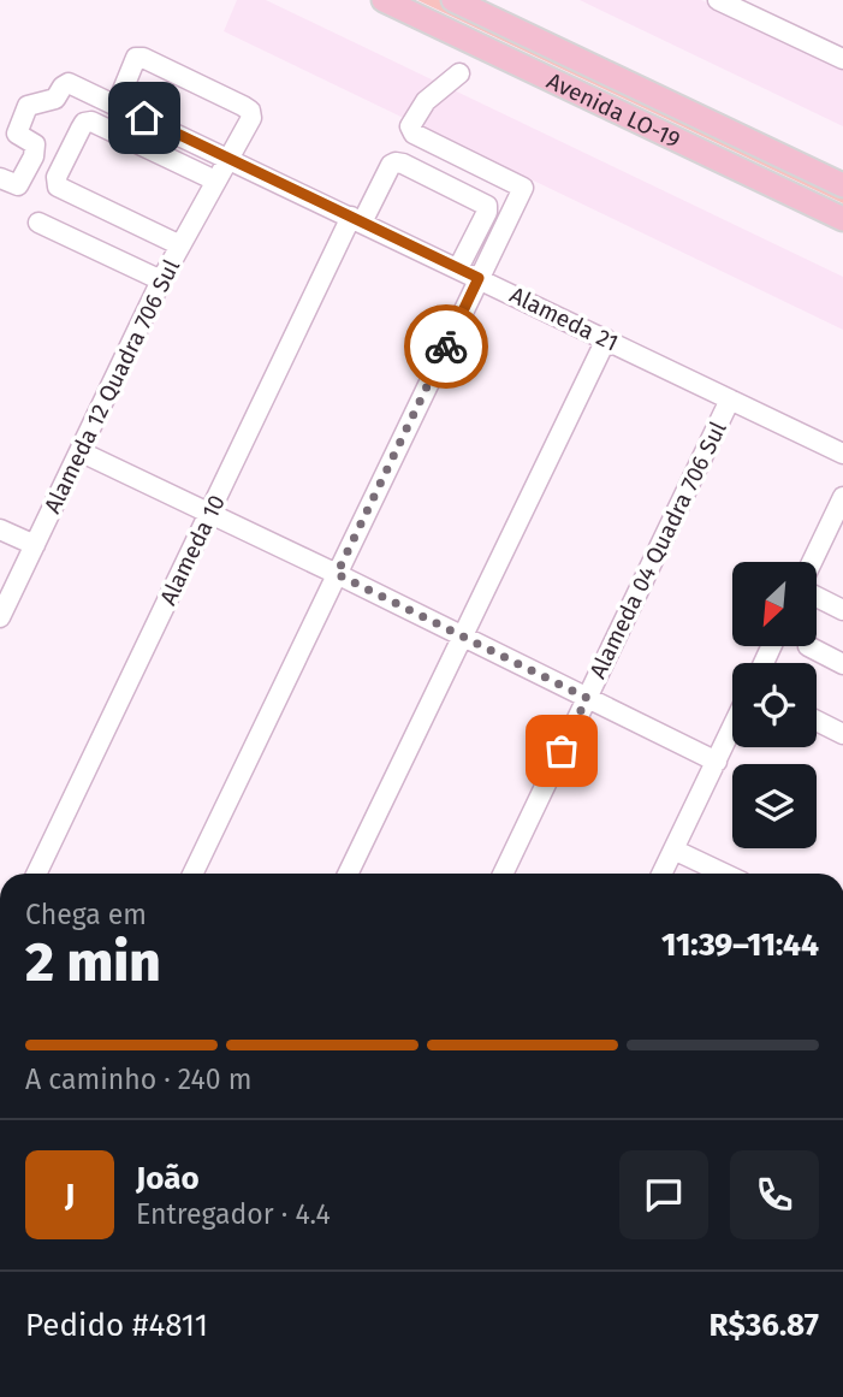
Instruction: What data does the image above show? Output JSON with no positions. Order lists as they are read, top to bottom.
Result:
{
  "streets": {
    "main road": ["Avenida LO-19"],
    "street": [
      "Alameda 21",
      "Alameda 12 Quadra 706 Sul",
      "Alameda 10",
      "Alameda 04 Quadra 706 Sul"
    ]
  },
  "crossings": [
    ["Alameda 21", "Alameda 12 Quadra 706 Sul"],
    ["Alameda 21", "Alameda 10"],
    ["Alameda 21", "Alameda 04 Quadra 706 Sul"]
  ],
  "north": "bottom left",
  "page": {
    "heading": ["2 min", "Chega em", "11:39–11:44"],
    "panel": [
      "João",
      "Entregador · 4.4",
      "Pedido #4811",
      "R$36.87"
    ],
    "bar": "A caminho · 240 m",
    "round": "J"
  }
}
